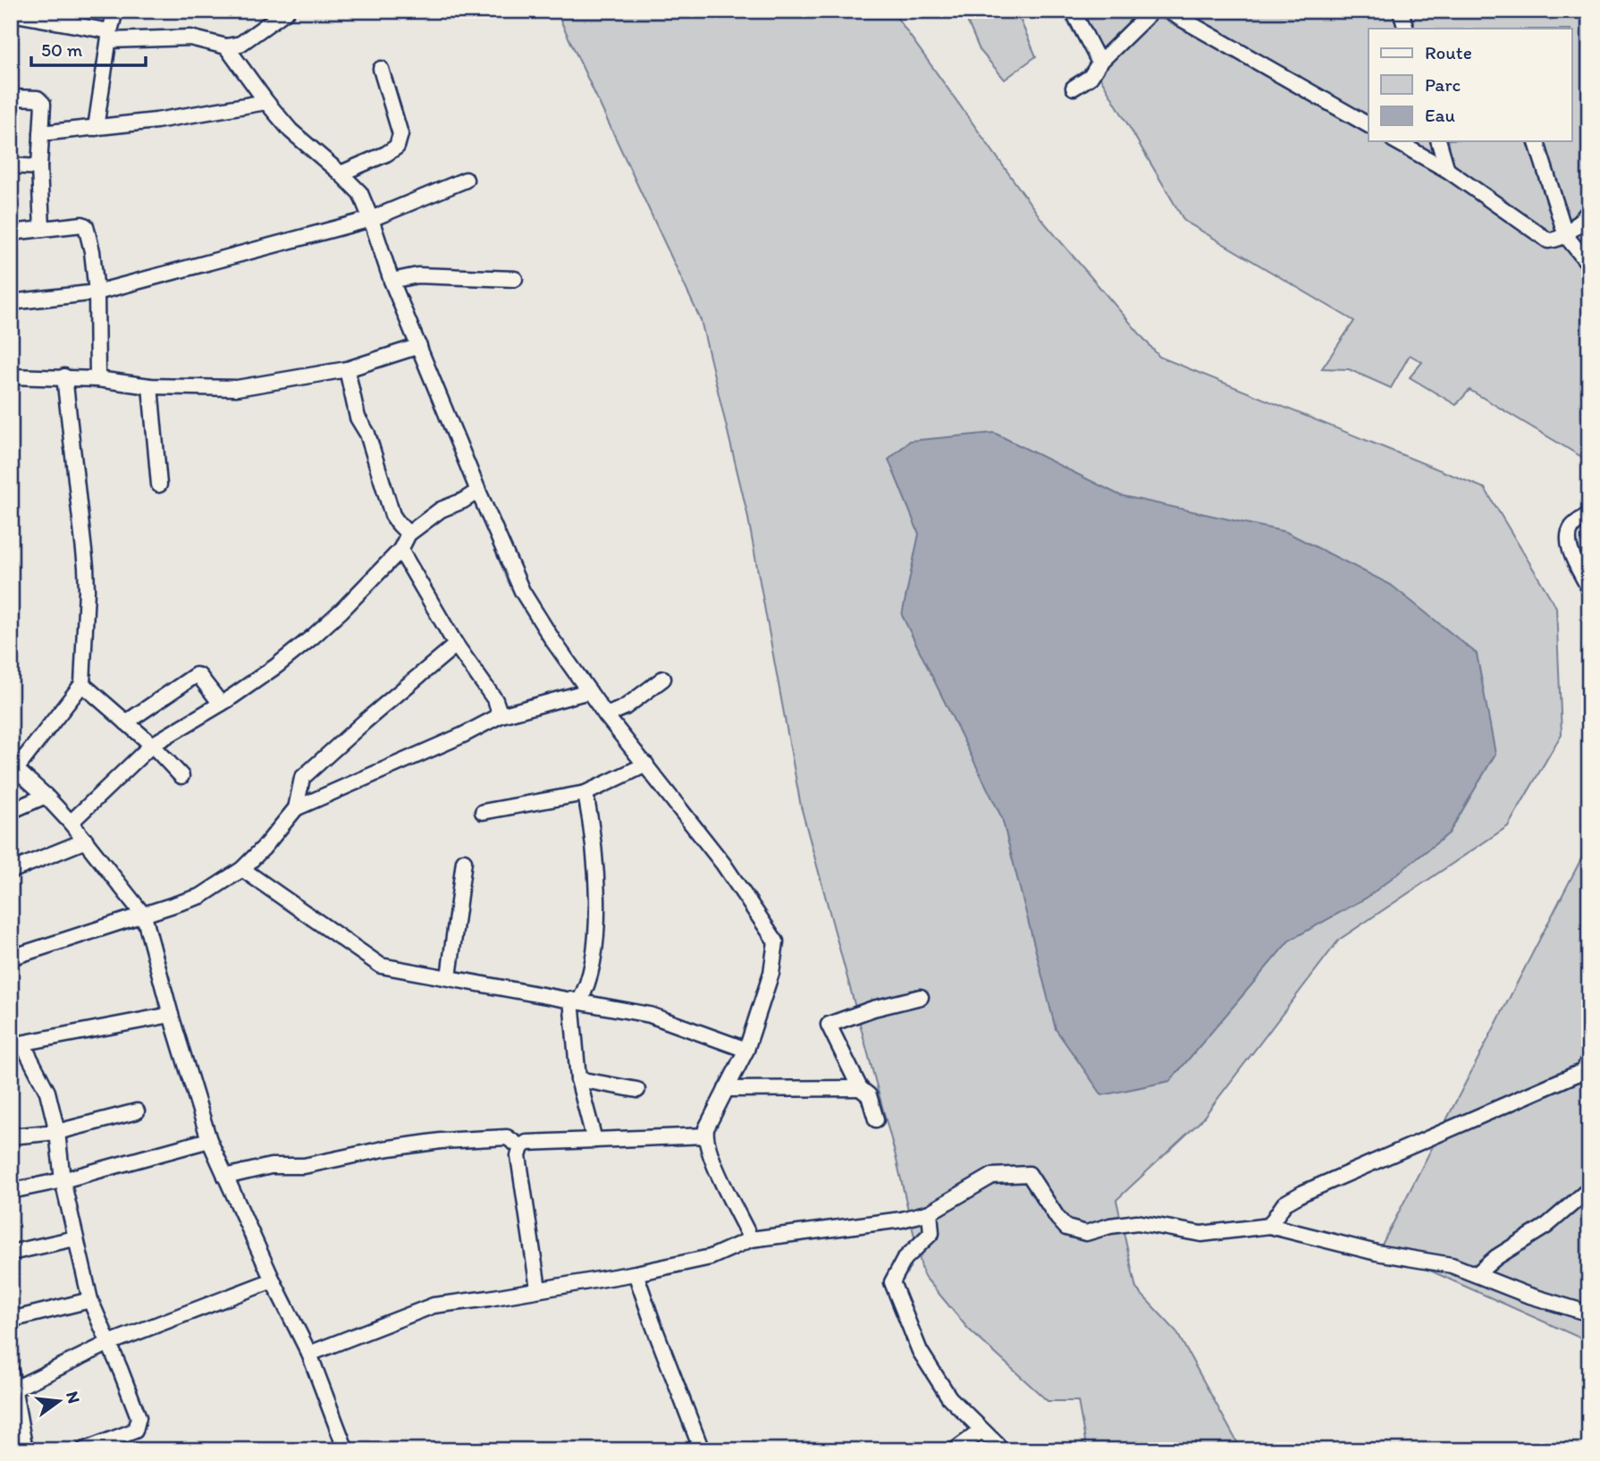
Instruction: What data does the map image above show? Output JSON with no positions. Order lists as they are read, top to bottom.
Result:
{
  "legend": ["Route", "Parc", "Eau"],
  "scale_bar": "50 m",
  "north": "right"
}
